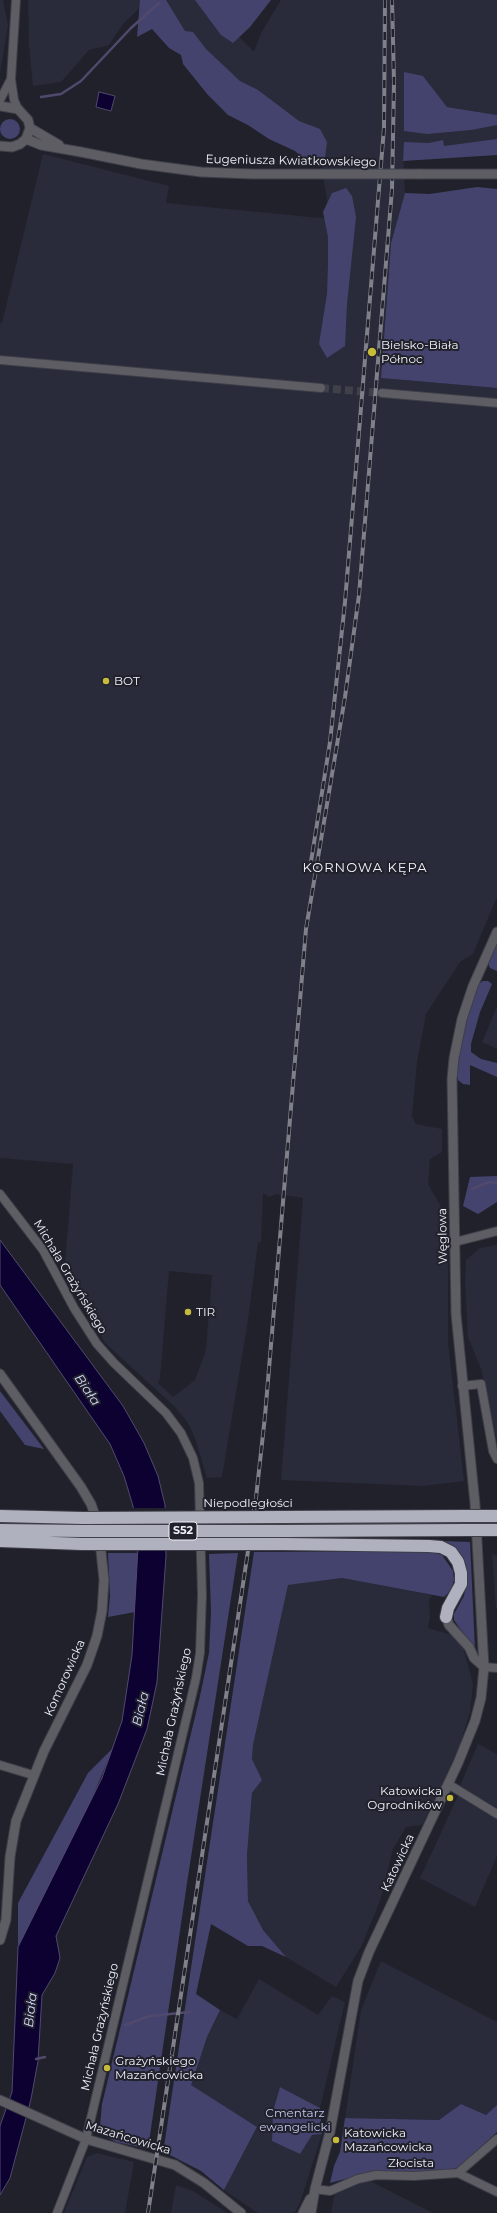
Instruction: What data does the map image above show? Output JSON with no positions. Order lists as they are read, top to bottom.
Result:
{
  "streets": {
    "highway": ["Niepodległości", "S52"],
    "street": [
      "Eugeniusza Kwiatkowskiego",
      "Węglowa",
      "Michała Grażyńskiego",
      "Komorowicka",
      "Katowicka",
      "Mazańcowicka",
      "Złocista"
    ]
  },
  "crossings": [
    ["Węglowa", "Katowicka"],
    ["Michała Grażyńskiego", "Mazańcowicka"],
    ["Katowicka", "Złocista"]
  ],
  "districts": ["KORNOWA KĘPA"],
  "water": ["Biała"],
  "parks": ["Cmentarz ewangelicki"],
  "places": [
    "Bielsko-Biała Północ",
    "BOT",
    "TIR",
    "Katowicka Ogrodników",
    "Grażyńskiego Mazańcowicka",
    "Katowicka Mazańcowicka"
  ]
}
